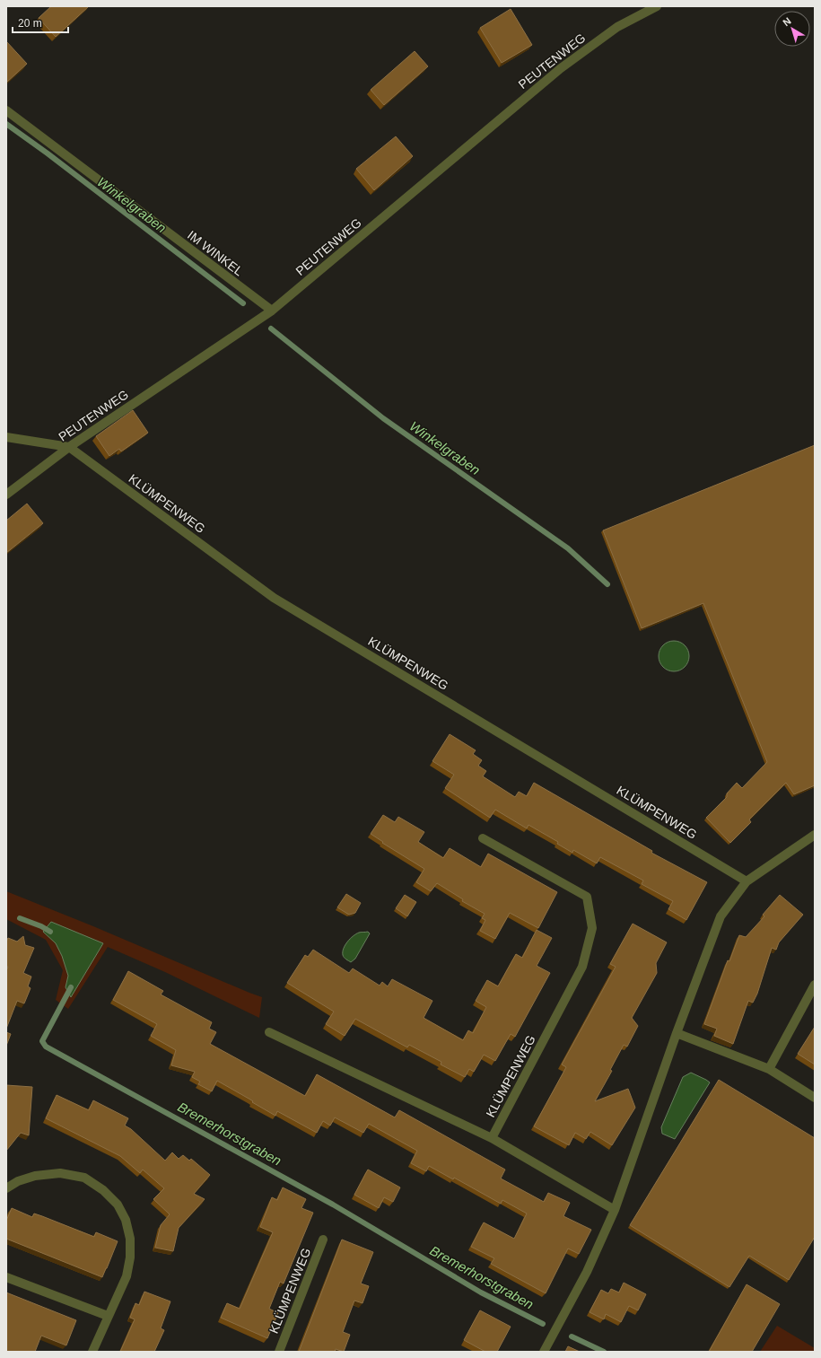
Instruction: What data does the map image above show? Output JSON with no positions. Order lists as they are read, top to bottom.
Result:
{
  "streets": {
    "street": ["PEUTENWEG", "IM WINKEL", "KLÜMPENWEG"]
  },
  "crossings": [
    ["PEUTENWEG", "IM WINKEL"],
    ["PEUTENWEG", "KLÜMPENWEG"]
  ],
  "water": ["Winkelgraben", "Bremerhorstgraben"],
  "scale_bar": "20 m",
  "north": "top left"
}
